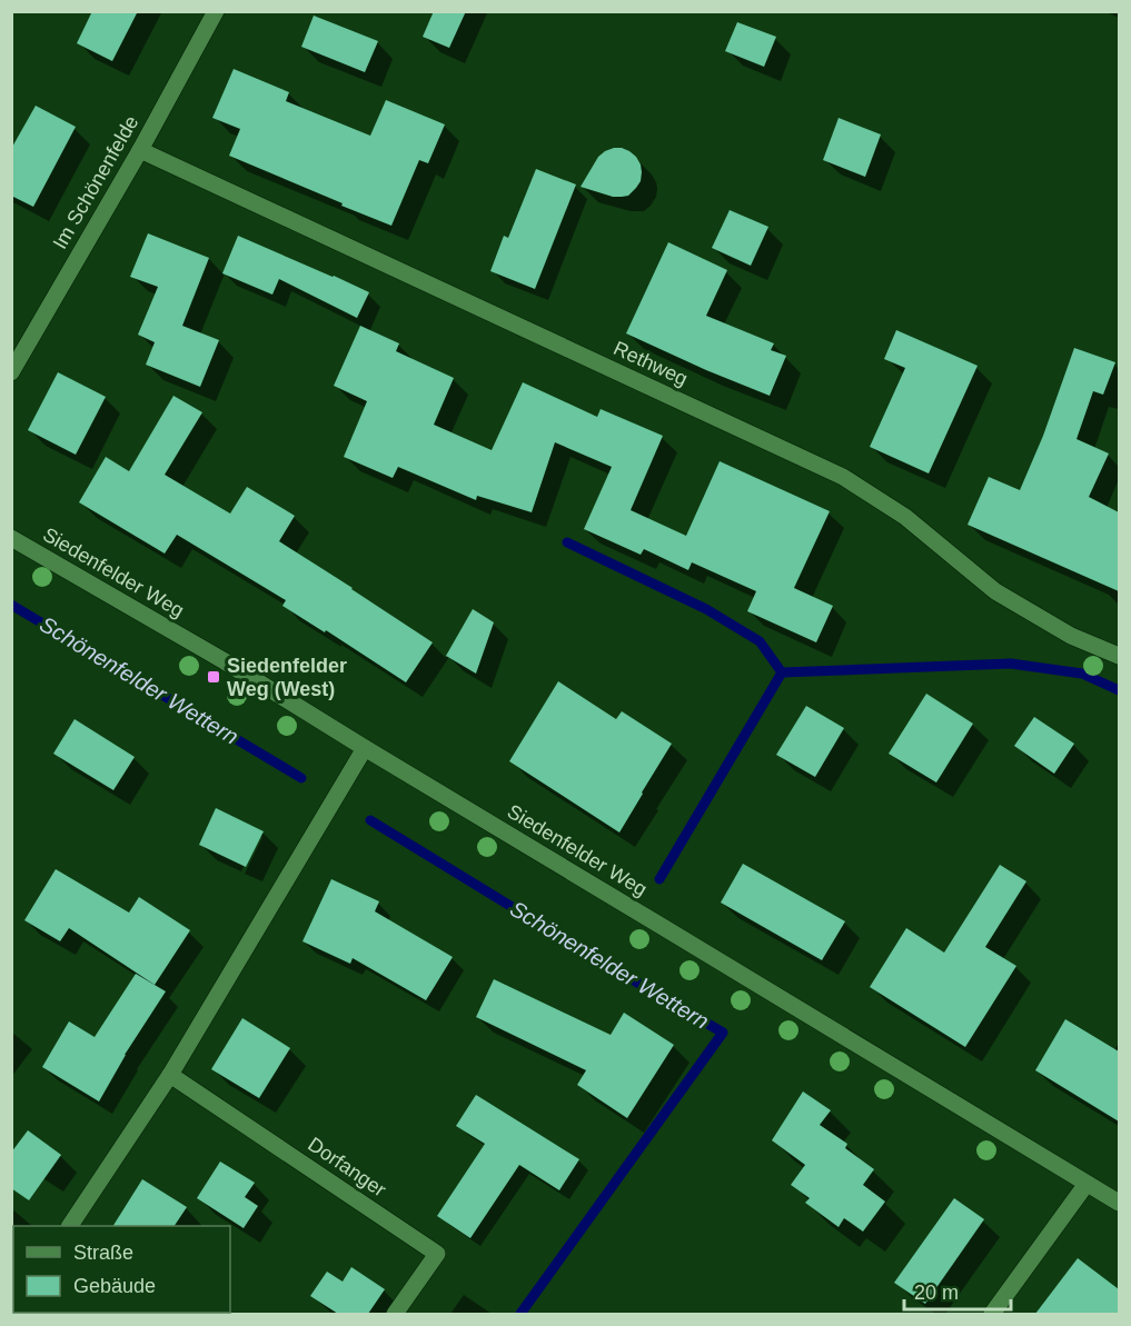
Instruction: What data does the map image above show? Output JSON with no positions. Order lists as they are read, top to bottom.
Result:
{
  "streets": {
    "street": [
      "Im Schönenfelde",
      "Rethweg",
      "Siedenfelder Weg",
      "Dorfanger"
    ]
  },
  "crossings": [
    ["Im Schönenfelde", "Rethweg"]
  ],
  "water": ["Schönenfelder Wettern"],
  "places": {
    "transit": ["Siedenfelder Weg (West)"]
  },
  "legend": ["Straße", "Gebäude"],
  "scale_bar": "20 m"
}
